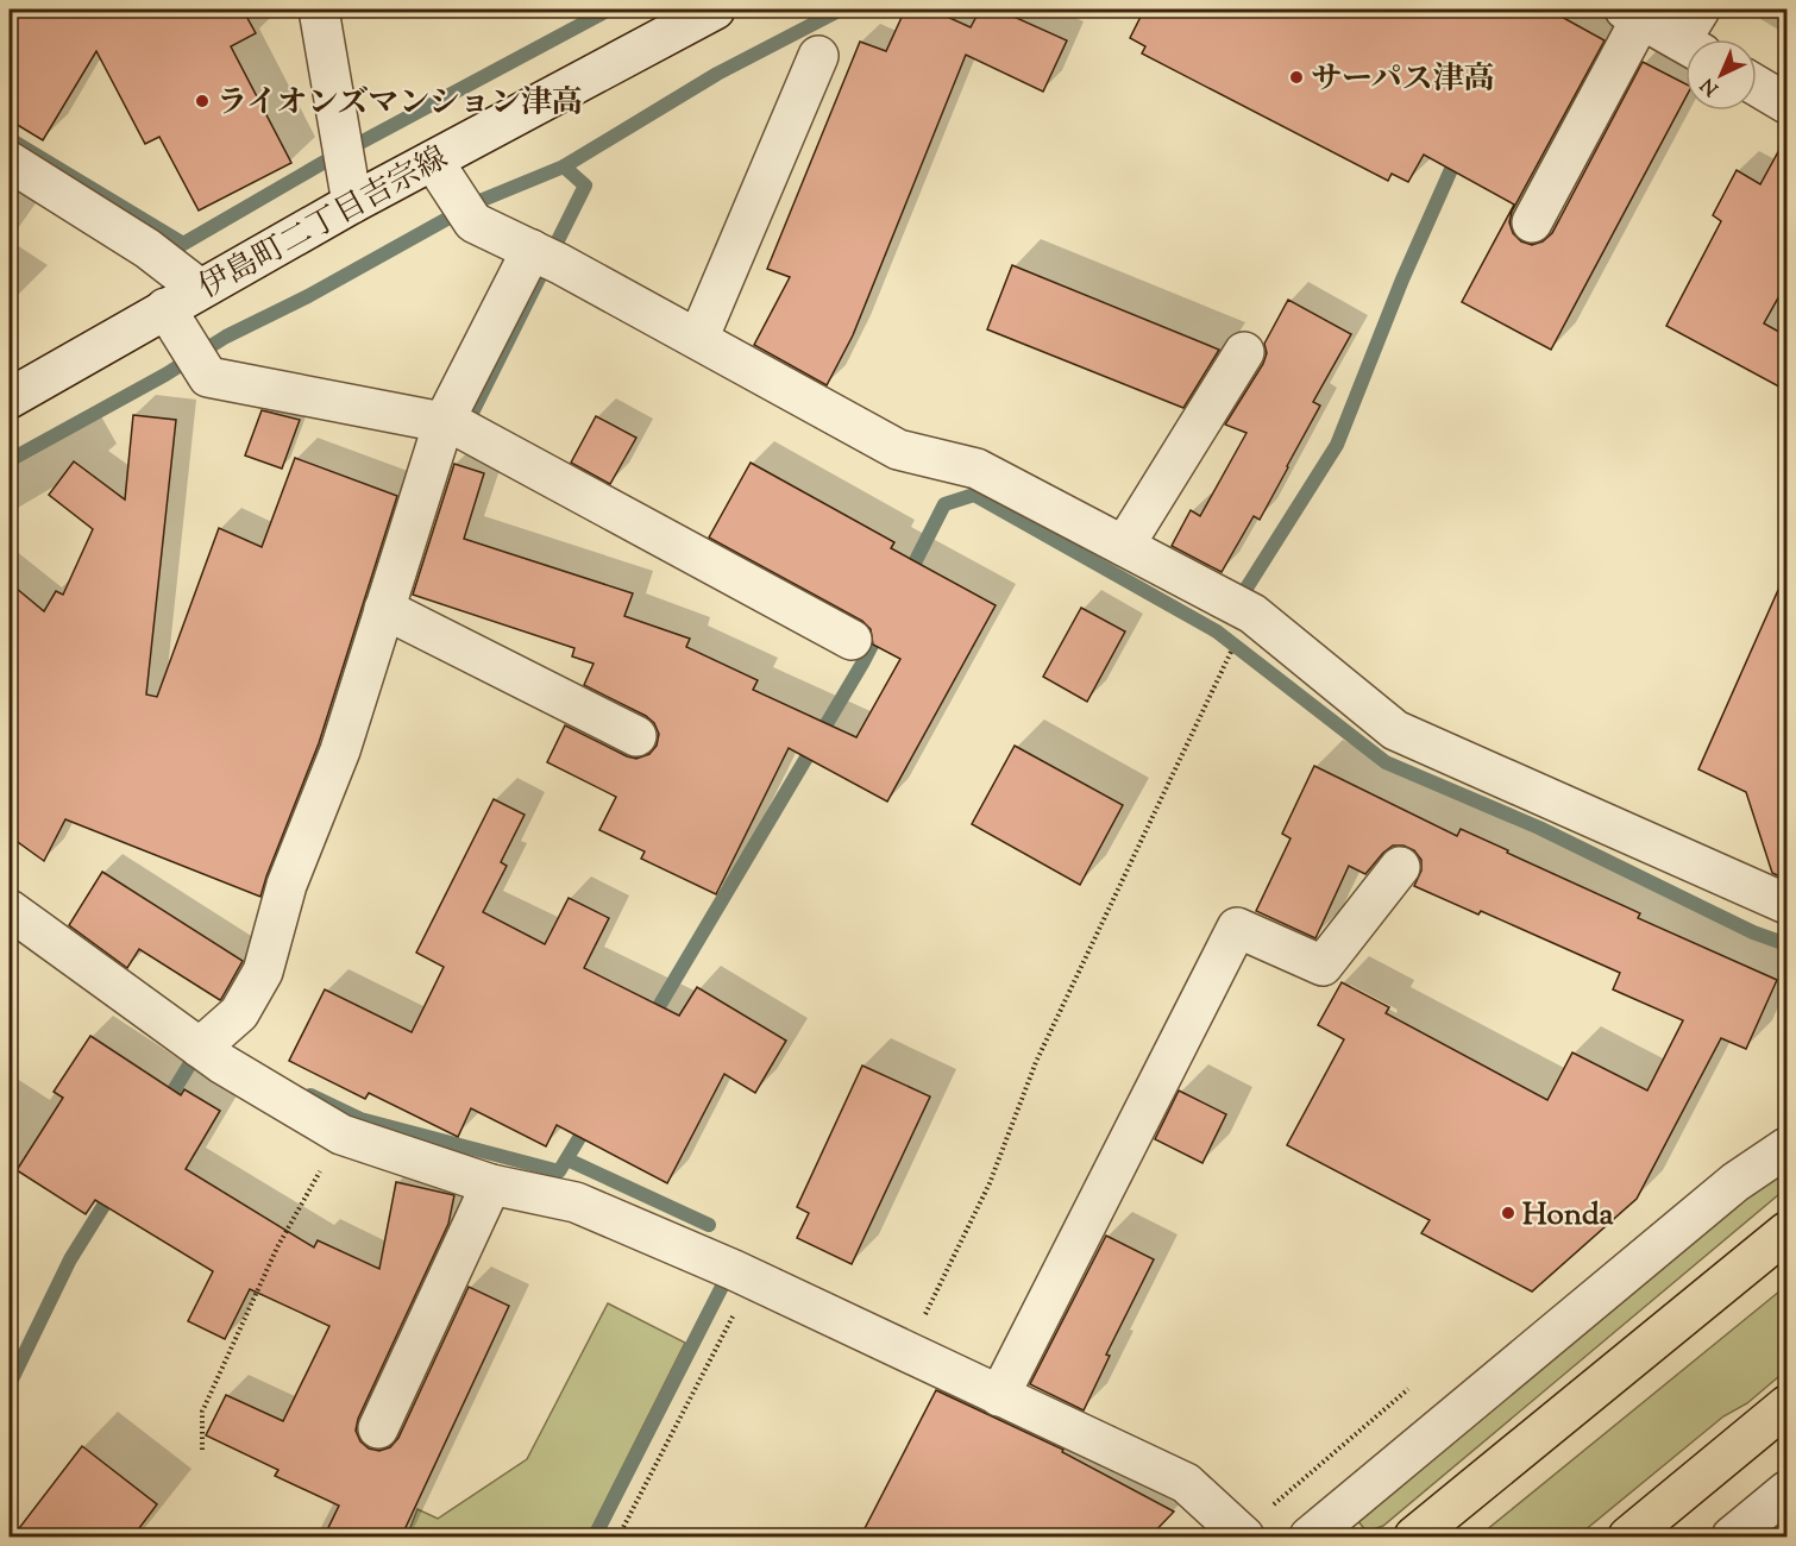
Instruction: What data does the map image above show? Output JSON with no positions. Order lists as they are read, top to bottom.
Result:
{
  "streets": {
    "street": ["伊島町二丁目吉宗線"]
  },
  "places": ["サーパス津高", "ライオンズマンション津高", "Honda"],
  "north": "bottom left"
}
